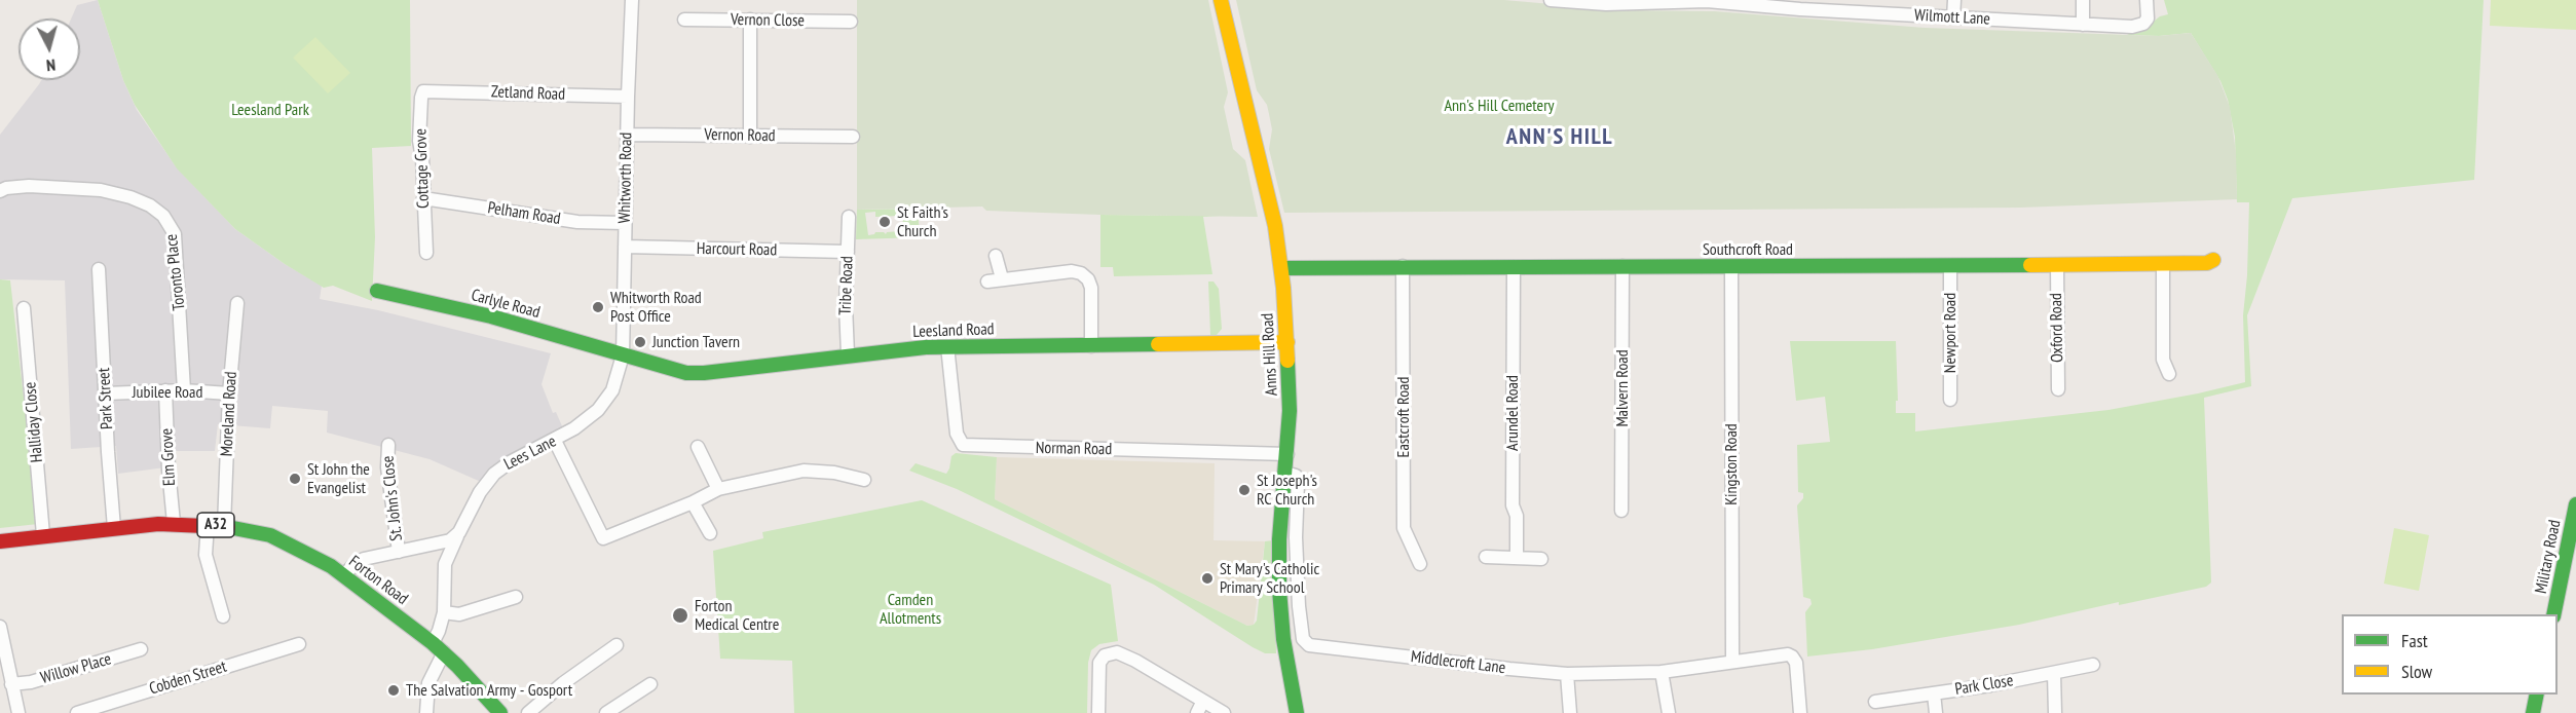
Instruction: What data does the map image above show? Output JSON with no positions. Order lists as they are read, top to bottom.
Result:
{
  "streets": {
    "street": [
      "Wilmott Lane",
      "Vernon Close",
      "Zetland Road",
      "Vernon Road",
      "Cottage Grove",
      "Whitworth Road",
      "Pelham Road",
      "Harcourt Road",
      "Southcroft Road",
      "Toronto Place",
      "Tribe Road",
      "Carlyle Road",
      "Oxford Road",
      "Leesland Road",
      "Newport Road",
      "Anns Hill Road",
      "Malvern Road",
      "Jubilee Road",
      "Park Street",
      "Arundel Road",
      "Moreland Road",
      "Eastcroft Road",
      "Halliday Close",
      "Norman Road",
      "Lees Lane",
      "Elm Grove",
      "Kingston Road",
      "St. John's Close",
      "A32",
      "Military Road",
      "Forton Road",
      "Middlecroft Lane",
      "Willow Place",
      "Cobden Street",
      "Park Close"
    ]
  },
  "crossings": [
    ["Zetland Road", "Cottage Grove"],
    ["Zetland Road", "Whitworth Road"],
    ["Vernon Road", "Whitworth Road"],
    ["Cottage Grove", "Pelham Road"],
    ["Whitworth Road", "Pelham Road"],
    ["Whitworth Road", "Harcourt Road"],
    ["Whitworth Road", "Carlyle Road"],
    ["Whitworth Road", "Leesland Road"],
    ["Whitworth Road", "Lees Lane"],
    ["Harcourt Road", "Tribe Road"],
    ["Southcroft Road", "Oxford Road"],
    ["Southcroft Road", "Newport Road"],
    ["Southcroft Road", "Anns Hill Road"],
    ["Southcroft Road", "Malvern Road"],
    ["Southcroft Road", "Arundel Road"],
    ["Southcroft Road", "Eastcroft Road"],
    ["Southcroft Road", "Kingston Road"],
    ["Toronto Place", "Jubilee Road"],
    ["Tribe Road", "Leesland Road"],
    ["Carlyle Road", "Leesland Road"],
    ["Carlyle Road", "Lees Lane"],
    ["Leesland Road", "Anns Hill Road"],
    ["Leesland Road", "Norman Road"],
    ["Leesland Road", "Lees Lane"],
    ["Anns Hill Road", "Norman Road"],
    ["Anns Hill Road", "Middlecroft Lane"],
    ["Jubilee Road", "Park Street"],
    ["Jubilee Road", "Moreland Road"],
    ["Jubilee Road", "Elm Grove"],
    ["Park Street", "Forton Road"],
    ["Moreland Road", "Forton Road"],
    ["Halliday Close", "Forton Road"],
    ["Elm Grove", "Forton Road"],
    ["Kingston Road", "Middlecroft Lane"]
  ],
  "districts": ["ANN'S HILL"],
  "parks": ["Ann's Hill Cemetery", "Leesland Park", "Camden Allotments"],
  "places": [
    "St Faith's Church",
    "Whitworth Road Post Office",
    "Junction Tavern",
    "St John the Evangelist",
    "St Joseph's RC Church",
    "St Mary's Catholic Primary School",
    "Forton Medical Centre",
    "The Salvation Army - Gosport"
  ],
  "legend": ["Fast", "Slow"],
  "north": "bottom"
}
